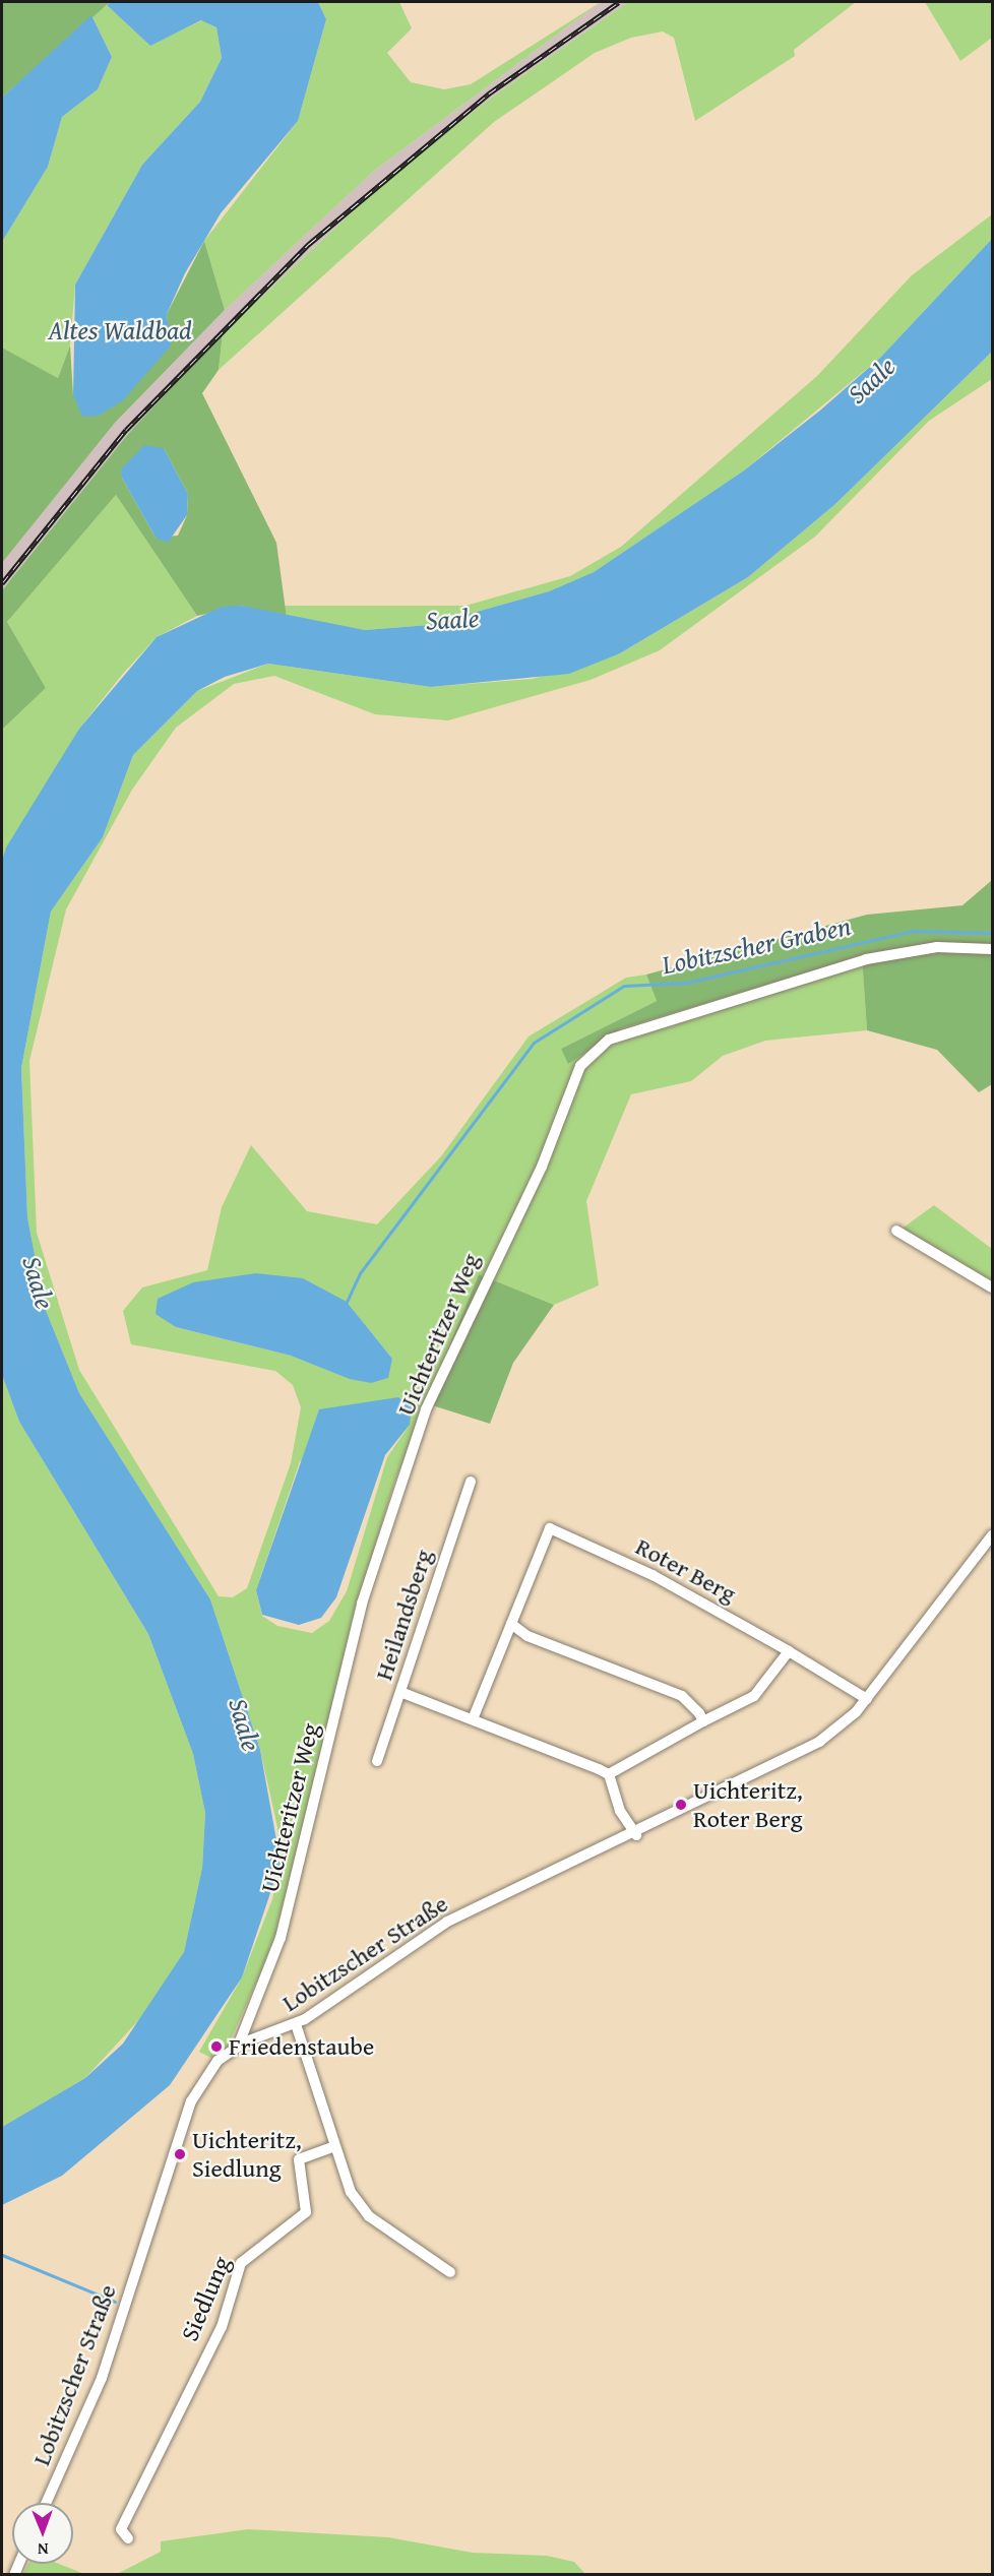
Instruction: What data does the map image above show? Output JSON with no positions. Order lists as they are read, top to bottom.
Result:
{
  "streets": {
    "street": [
      "Uichteritzer Weg",
      "Roter Berg",
      "Heilandsberg",
      "Lobitzscher Straße",
      "Siedlung"
    ]
  },
  "crossings": [
    ["Uichteritzer Weg", "Lobitzscher Straße"]
  ],
  "water": ["Altes Waldbad", "Saale", "Lobitzscher Graben"],
  "places": ["Uichteritz, Roter Berg", "Friedenstaube", "Uichteritz, Siedlung"],
  "north": "bottom"
}
